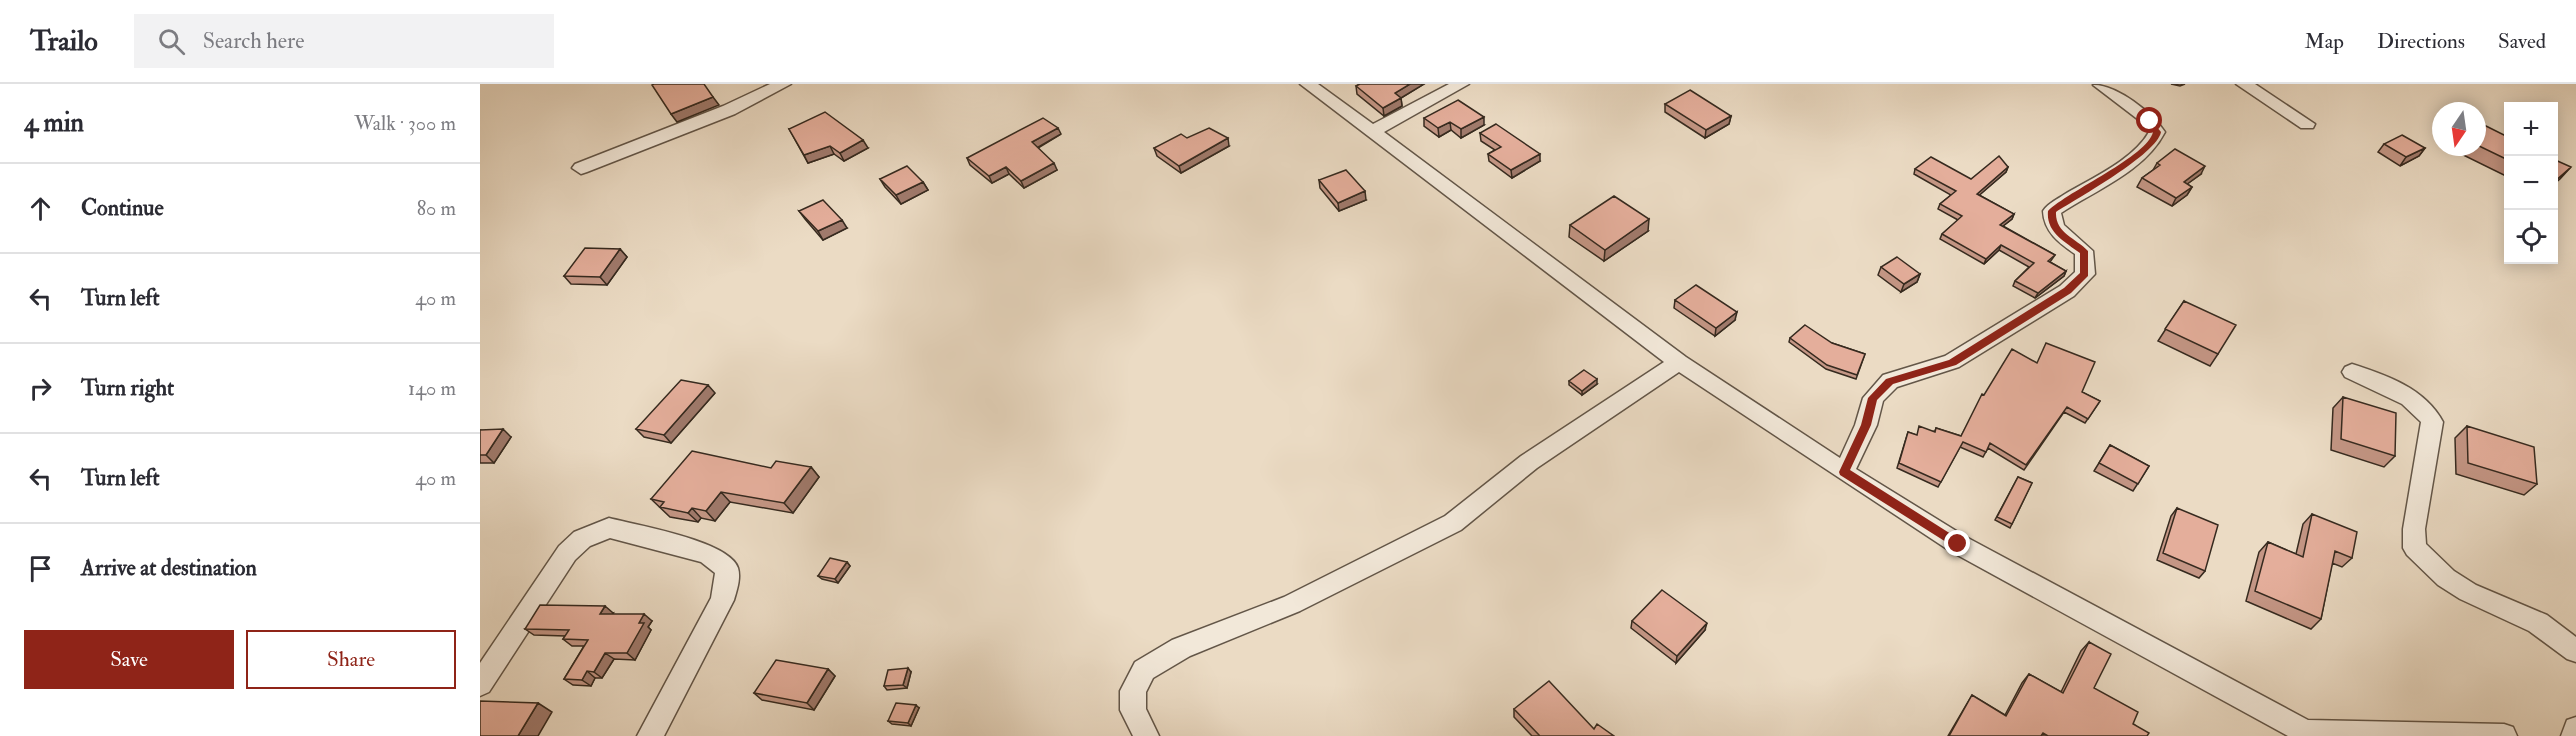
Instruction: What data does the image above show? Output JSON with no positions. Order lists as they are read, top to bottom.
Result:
{
  "north": "bottom",
  "page": {
    "header": "Trailo",
    "search": "Search here",
    "nav": ["Map", "Directions", "Saved"],
    "heading": ["4 min", "Walk · 300 m"],
    "map_buttons": ["+", "−"],
    "list": [
      ["Continue", "80 m"],
      ["Turn left", "40 m"],
      ["Turn right", "140 m"],
      ["Turn left", "40 m"],
      "Arrive at destination"
    ],
    "buttons": ["Save", "Share"]
  }
}
